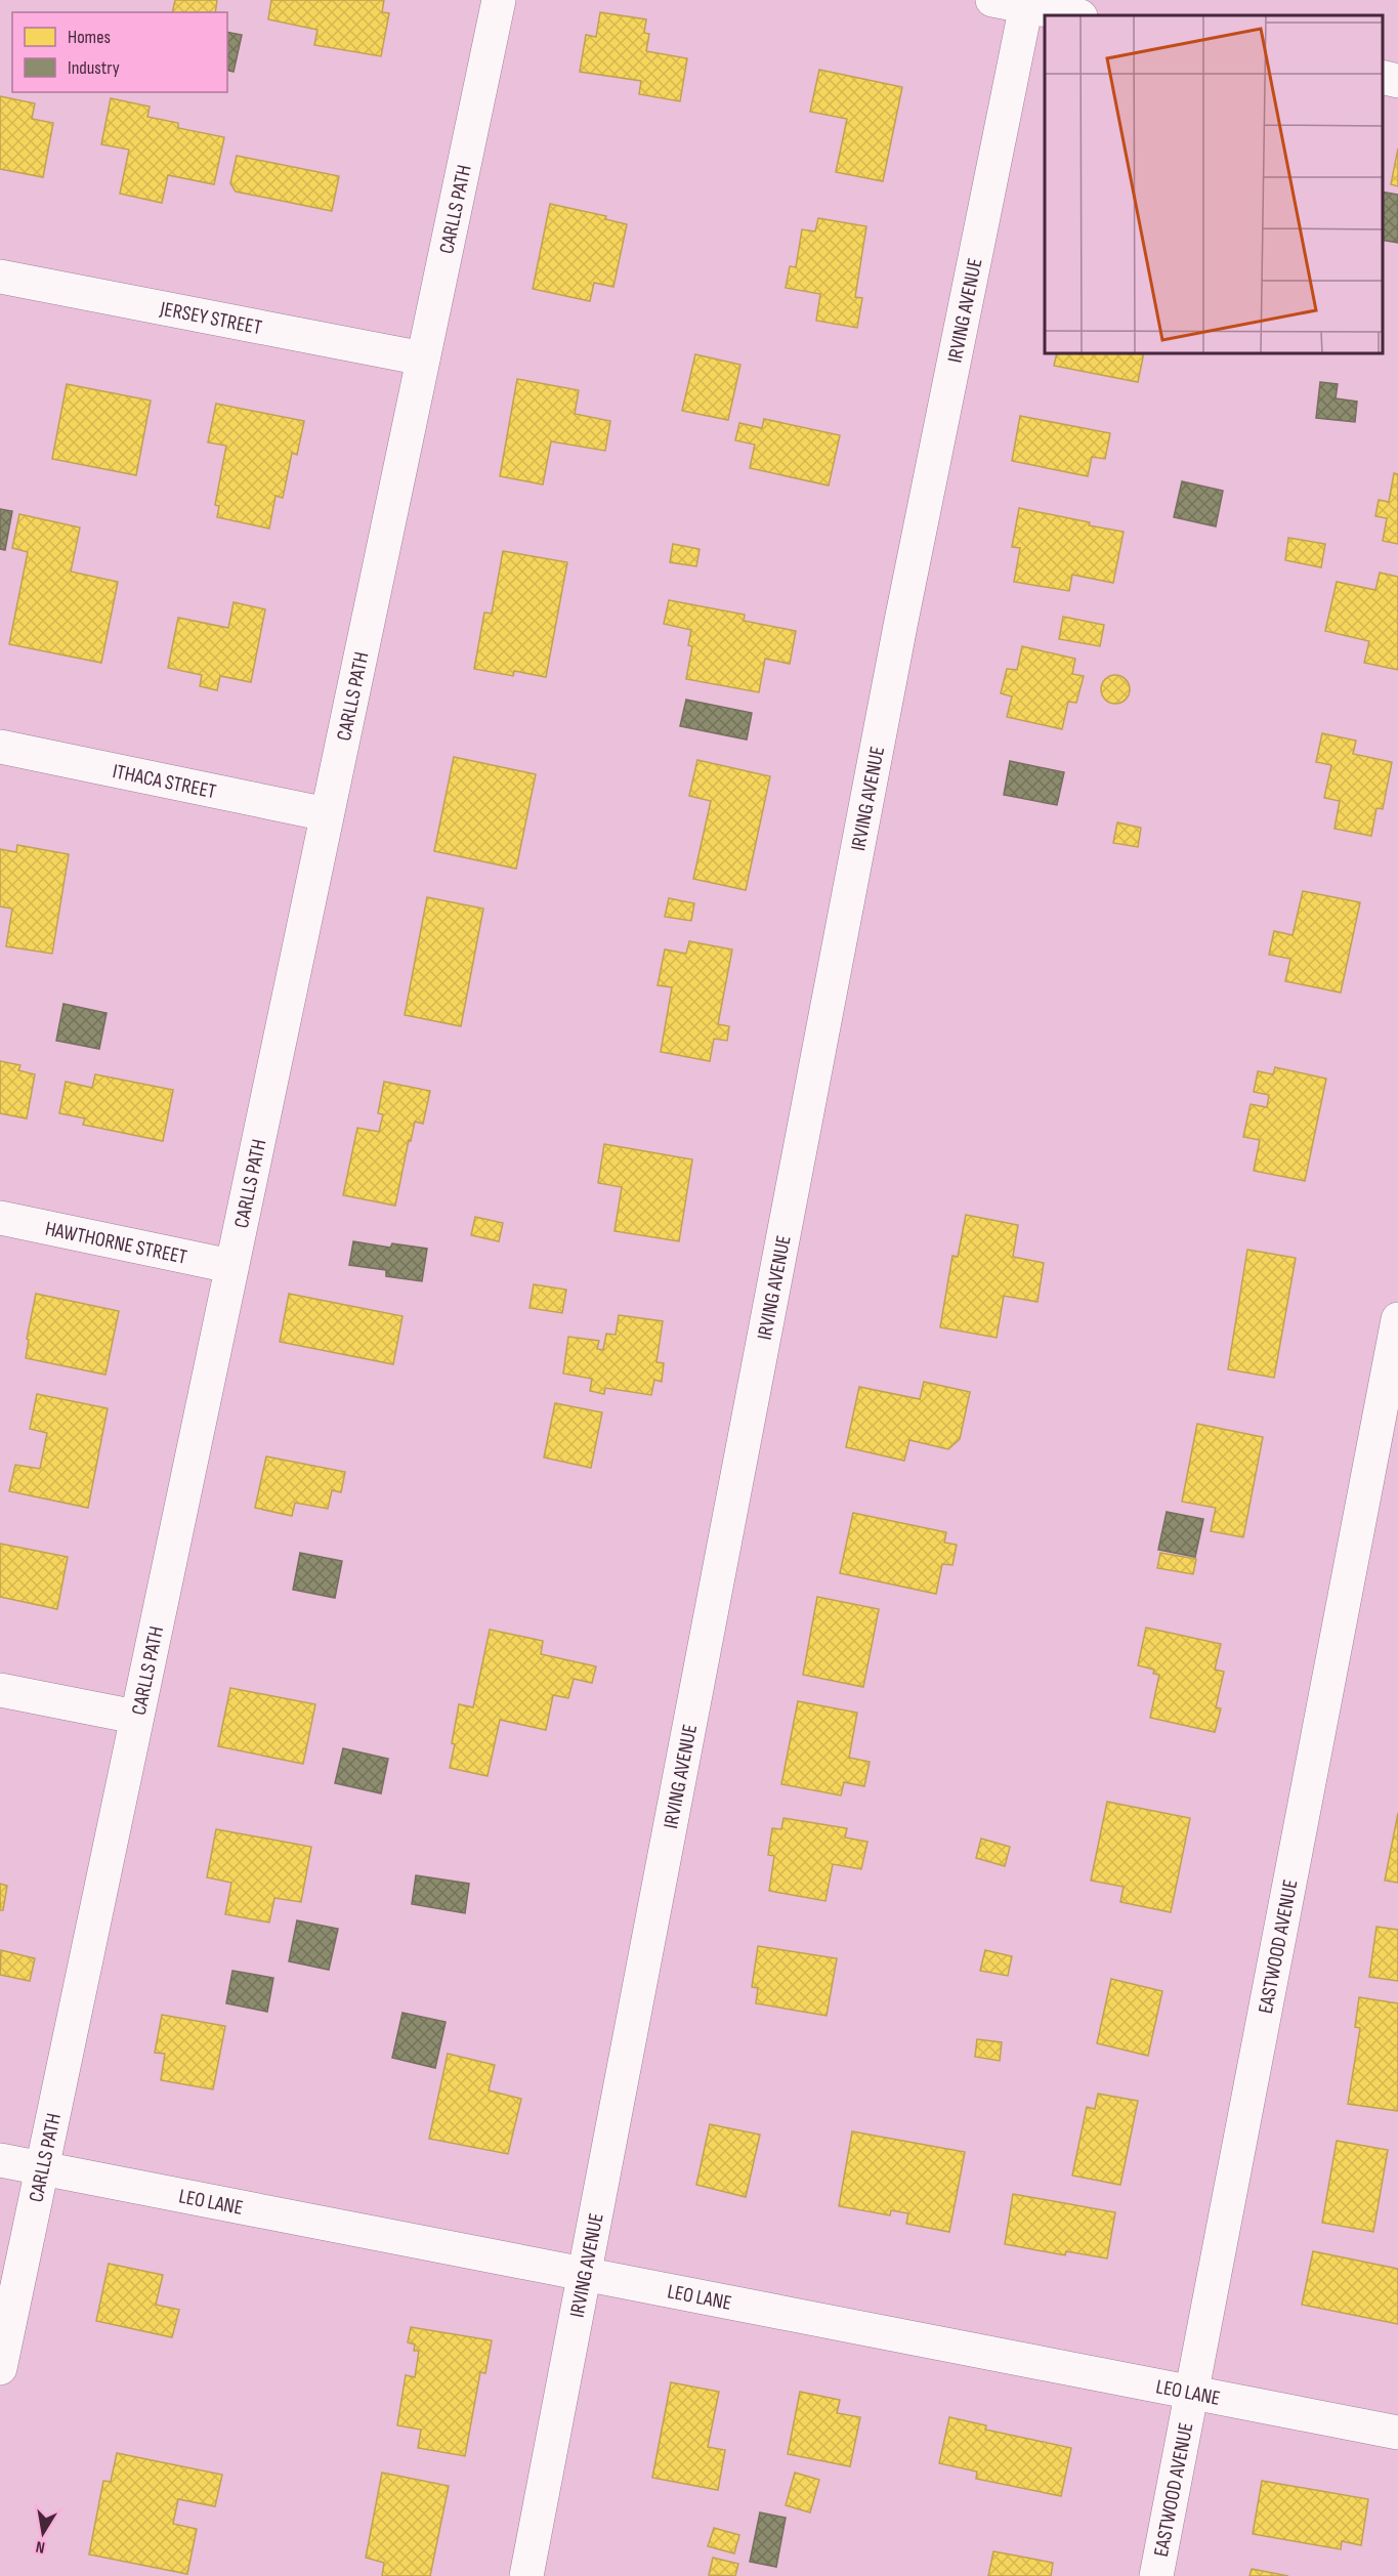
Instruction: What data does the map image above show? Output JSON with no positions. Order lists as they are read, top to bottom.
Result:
{
  "streets": {
    "street": [
      "CARLLS PATH",
      "IRVING AVENUE",
      "JERSEY STREET",
      "ITHACA STREET",
      "HAWTHORNE STREET",
      "EASTWOOD AVENUE",
      "LEO LANE"
    ]
  },
  "crossings": [
    ["CARLLS PATH", "JERSEY STREET"],
    ["CARLLS PATH", "ITHACA STREET"],
    ["CARLLS PATH", "HAWTHORNE STREET"],
    ["CARLLS PATH", "LEO LANE"],
    ["IRVING AVENUE", "LEO LANE"],
    ["EASTWOOD AVENUE", "LEO LANE"]
  ],
  "legend": ["Homes", "Industry"],
  "north": "bottom"
}
